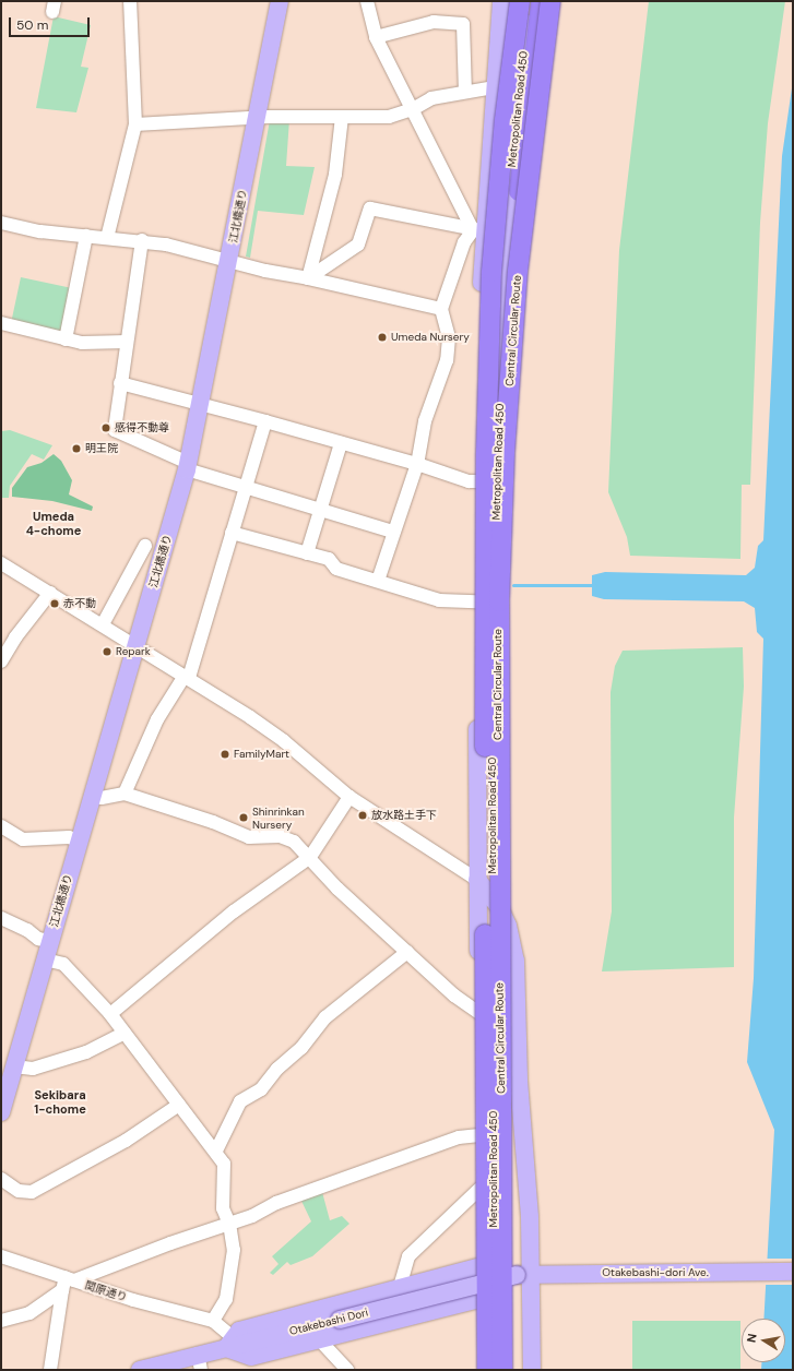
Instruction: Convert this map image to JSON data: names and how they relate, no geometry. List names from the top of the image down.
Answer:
{
  "streets": {
    "highway": ["Central Circular Route"],
    "main road": [
      "Metropolitan Road 450",
      "江北橋通り",
      "Otakebashi-dori Ave.",
      "Otakebashi Dori"
    ],
    "street": ["関原通り"]
  },
  "crossings": [
    ["Otakebashi-dori Ave.", "Otakebashi Dori"]
  ],
  "districts": ["Umeda 4-chome", "Sekibara 1-chome"],
  "places": [
    "Umeda Nursery",
    "感得不動尊",
    "明王院",
    "赤不動",
    "Repark",
    "FamilyMart",
    "放水路土手下",
    "Shinrinkan Nursery"
  ],
  "scale_bar": "50 m",
  "north": "left"
}
